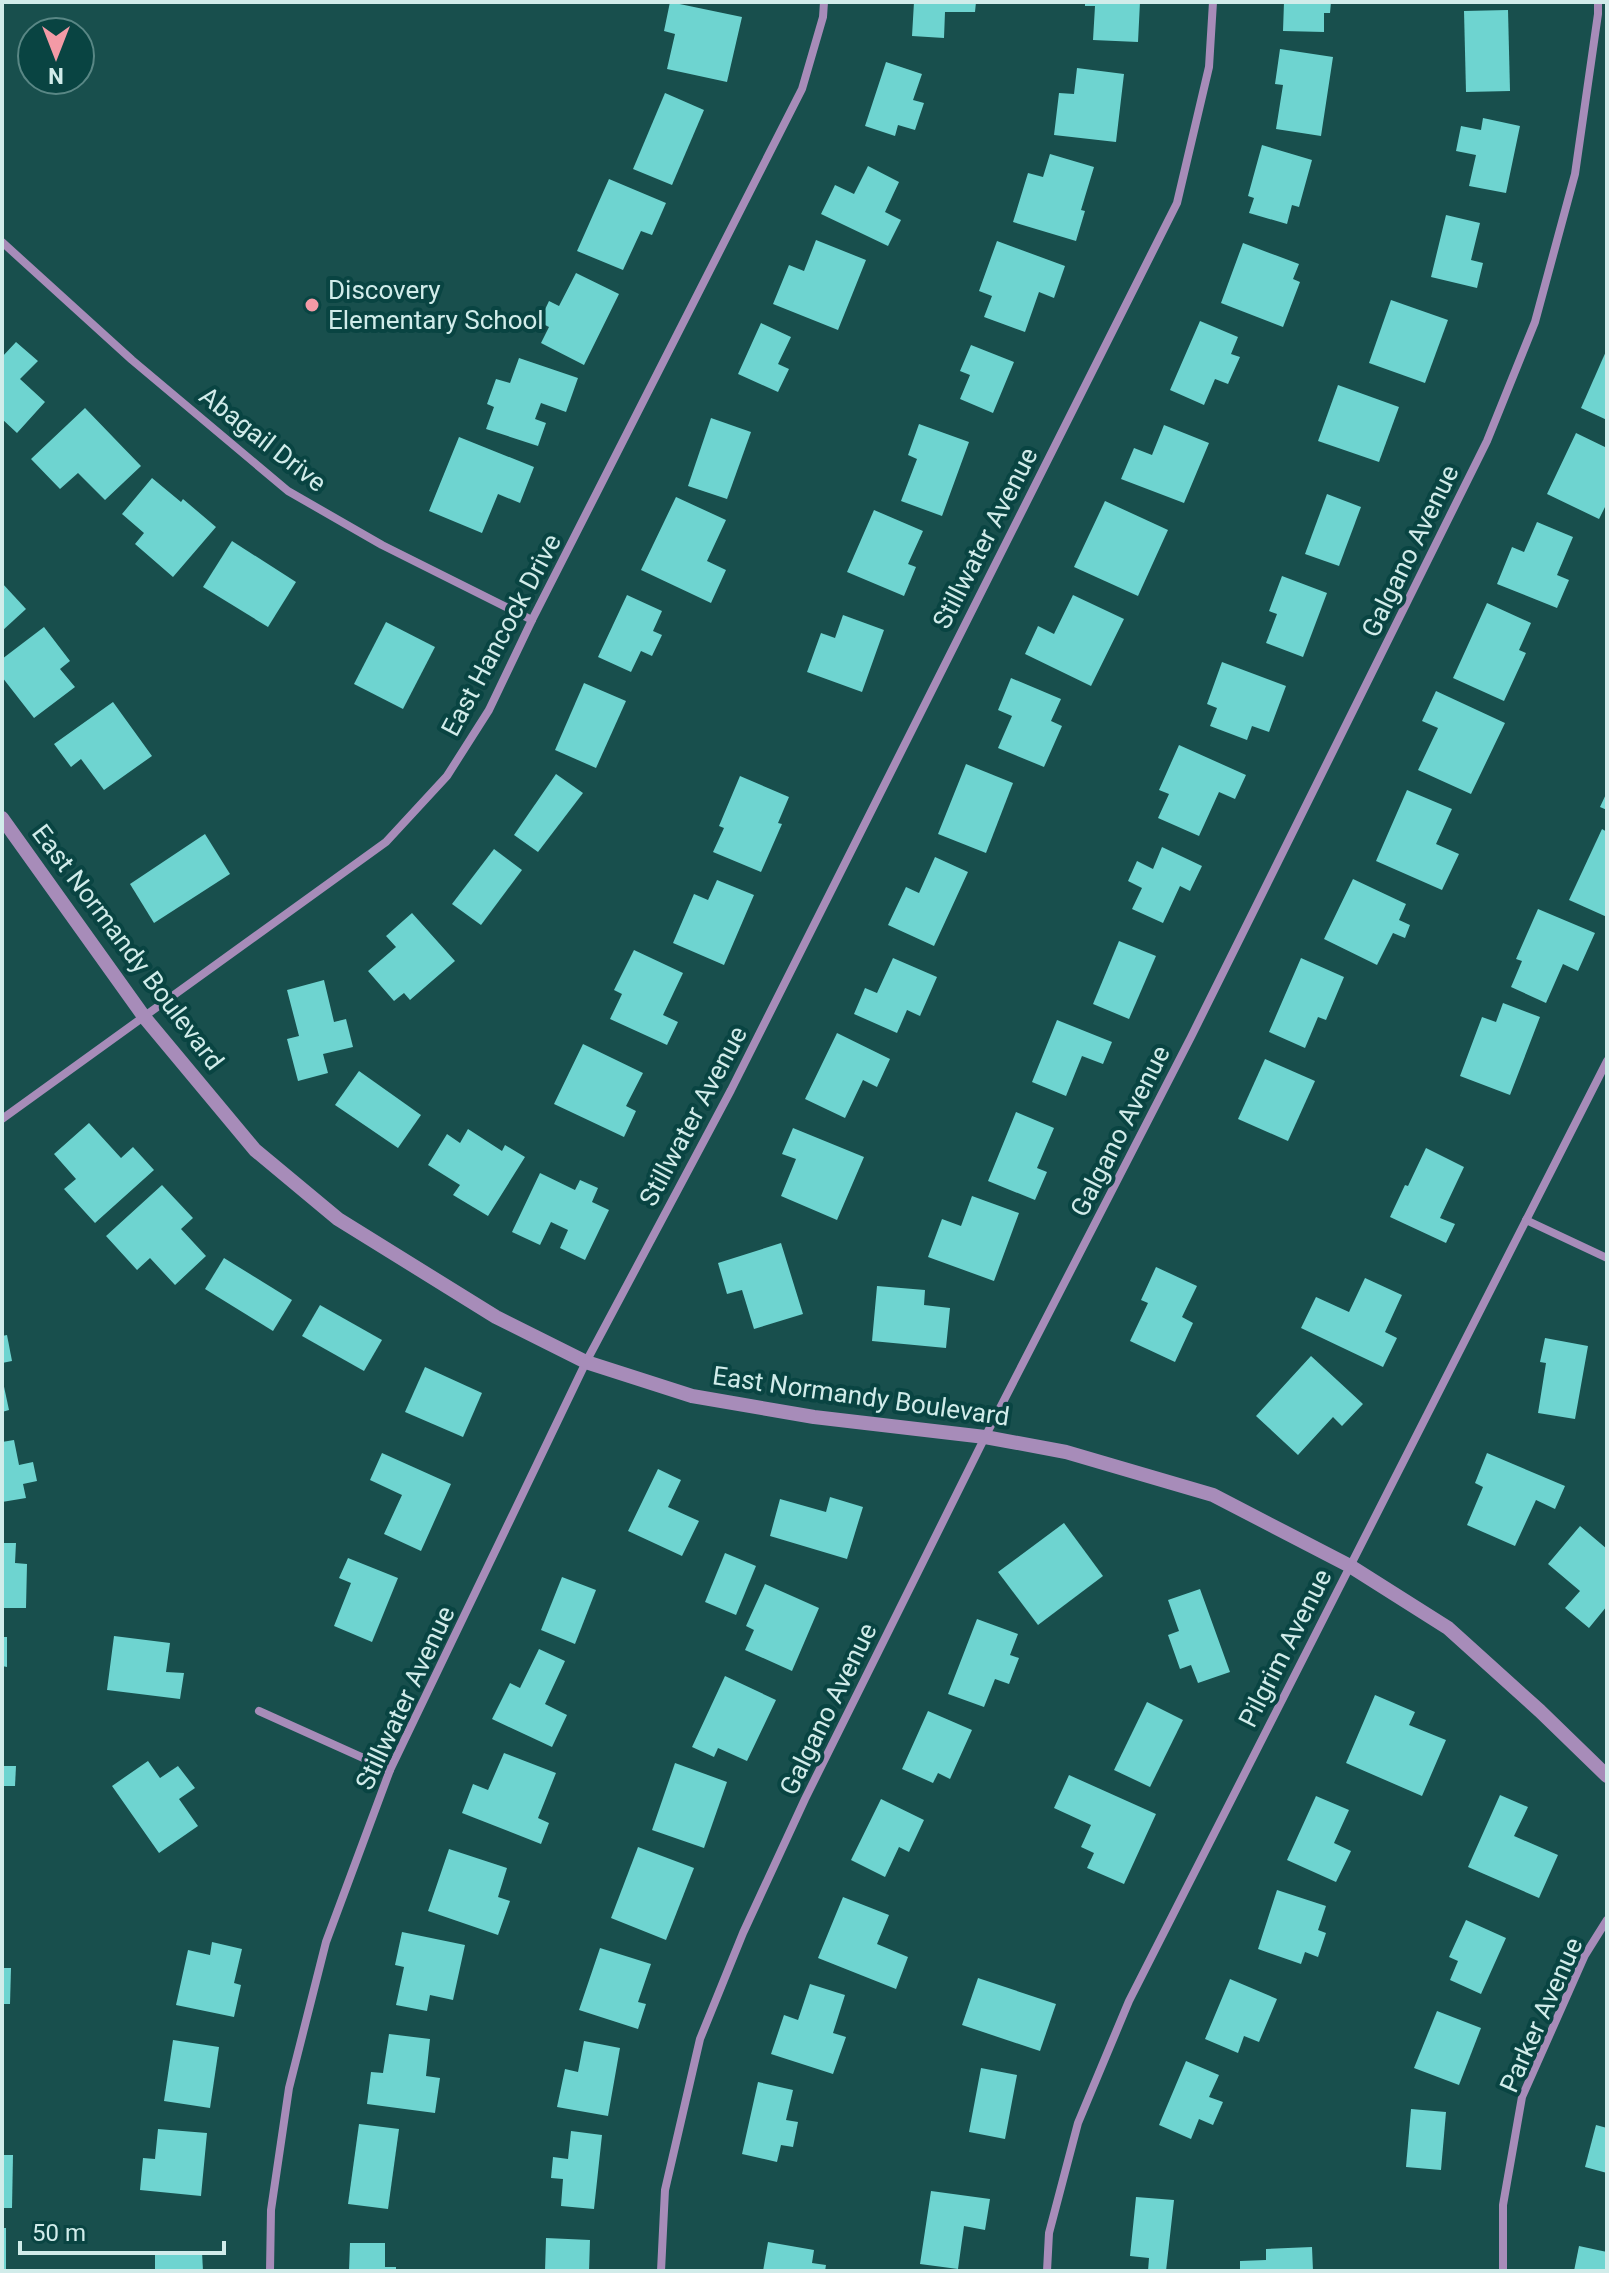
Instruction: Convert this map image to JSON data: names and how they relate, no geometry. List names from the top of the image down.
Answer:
{
  "streets": {
    "street": [
      "Abagail Drive",
      "Stillwater Avenue",
      "Galgano Avenue",
      "East Hancock Drive",
      "East Normandy Boulevard",
      "Pilgrim Avenue",
      "Parker Avenue"
    ]
  },
  "crossings": [
    ["Abagail Drive", "East Hancock Drive"],
    ["Stillwater Avenue", "East Normandy Boulevard"],
    ["Galgano Avenue", "East Normandy Boulevard"],
    ["East Hancock Drive", "East Normandy Boulevard"],
    ["East Normandy Boulevard", "Pilgrim Avenue"]
  ],
  "places": ["Discovery Elementary School"],
  "scale_bar": "50 m",
  "north": "bottom"
}
